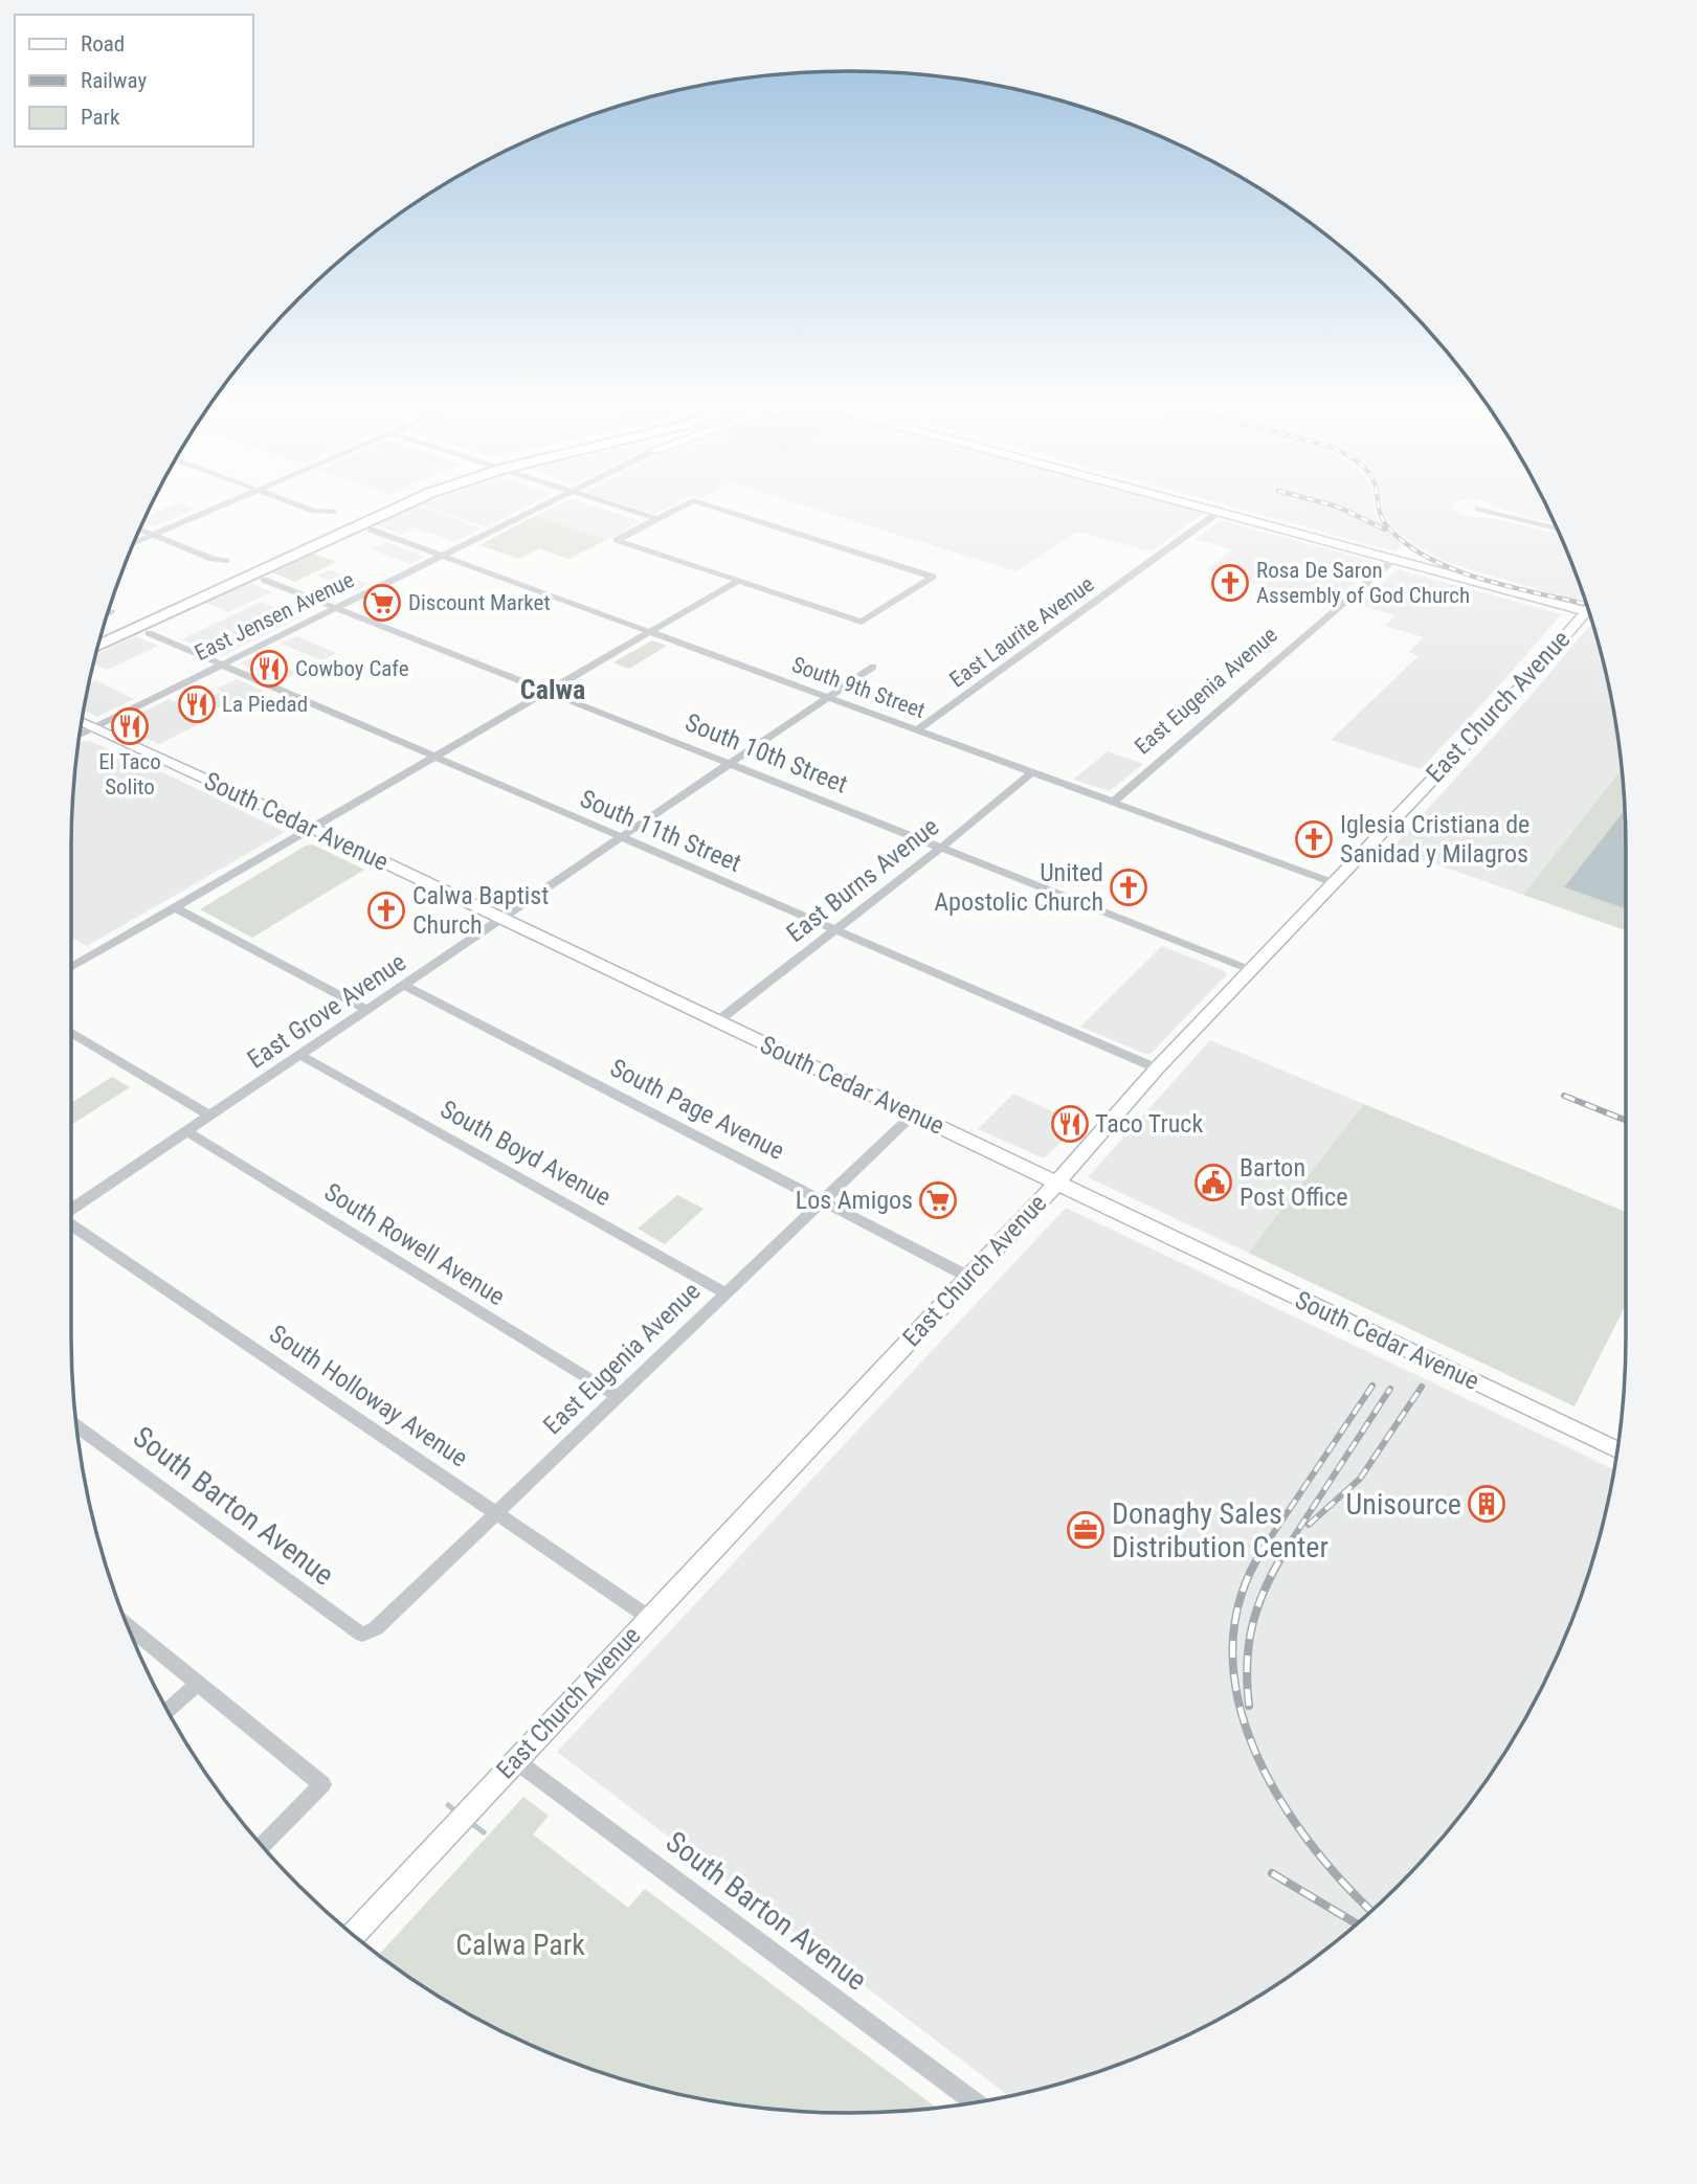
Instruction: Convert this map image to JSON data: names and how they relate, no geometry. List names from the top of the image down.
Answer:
{
  "streets": {
    "main road": ["East Church Avenue", "South Cedar Avenue"],
    "street": [
      "East Jensen Avenue",
      "East Laurite Avenue",
      "South 9th Street",
      "East Eugenia Avenue",
      "South 10th Street",
      "South 11th Street",
      "East Burns Avenue",
      "East Grove Avenue",
      "South Page Avenue",
      "South Boyd Avenue",
      "South Rowell Avenue",
      "South Holloway Avenue",
      "South Barton Avenue"
    ]
  },
  "crossings": [
    ["East Jensen Avenue", "South 9th Street"],
    ["East Jensen Avenue", "South 10th Street"],
    ["East Jensen Avenue", "South Cedar Avenue"],
    ["East Jensen Avenue", "South 11th Street"],
    ["East Laurite Avenue", "South 9th Street"],
    ["South 9th Street", "East Eugenia Avenue"],
    ["South 9th Street", "East Church Avenue"],
    ["South 9th Street", "East Burns Avenue"],
    ["South 9th Street", "East Grove Avenue"],
    ["East Eugenia Avenue", "South Cedar Avenue"],
    ["East Eugenia Avenue", "South Page Avenue"],
    ["East Eugenia Avenue", "South Boyd Avenue"],
    ["East Eugenia Avenue", "South Rowell Avenue"],
    ["East Eugenia Avenue", "South Holloway Avenue"],
    ["East Eugenia Avenue", "South Barton Avenue"],
    ["East Church Avenue", "South 10th Street"],
    ["East Church Avenue", "South Cedar Avenue"],
    ["East Church Avenue", "South 11th Street"],
    ["East Church Avenue", "South Page Avenue"],
    ["East Church Avenue", "South Holloway Avenue"],
    ["East Church Avenue", "South Barton Avenue"],
    ["South 10th Street", "East Burns Avenue"],
    ["South 10th Street", "East Grove Avenue"],
    ["South Cedar Avenue", "East Burns Avenue"],
    ["South Cedar Avenue", "East Grove Avenue"],
    ["South 11th Street", "East Burns Avenue"],
    ["South 11th Street", "East Grove Avenue"],
    ["East Grove Avenue", "South Page Avenue"],
    ["East Grove Avenue", "South Boyd Avenue"],
    ["East Grove Avenue", "South Rowell Avenue"]
  ],
  "districts": ["Calwa"],
  "parks": ["Calwa Park"],
  "places": {
    "church": [
      "Rosa De Saron Assembly of God Church",
      "Iglesia Cristiana de Sanidad y Milagros",
      "United Apostolic Church",
      "Calwa Baptist Church"
    ],
    "supermarket": ["Discount Market", "Los Amigos"],
    "restaurant": [
      "Cowboy Cafe",
      "La Piedad",
      "El Taco Solito",
      "Taco Truck"
    ],
    "public building": ["Barton Post Office"],
    "building": ["Unisource"],
    "office": ["Donaghy Sales Distribution Center"]
  },
  "legend": ["Road", "Railway", "Park"]
}
